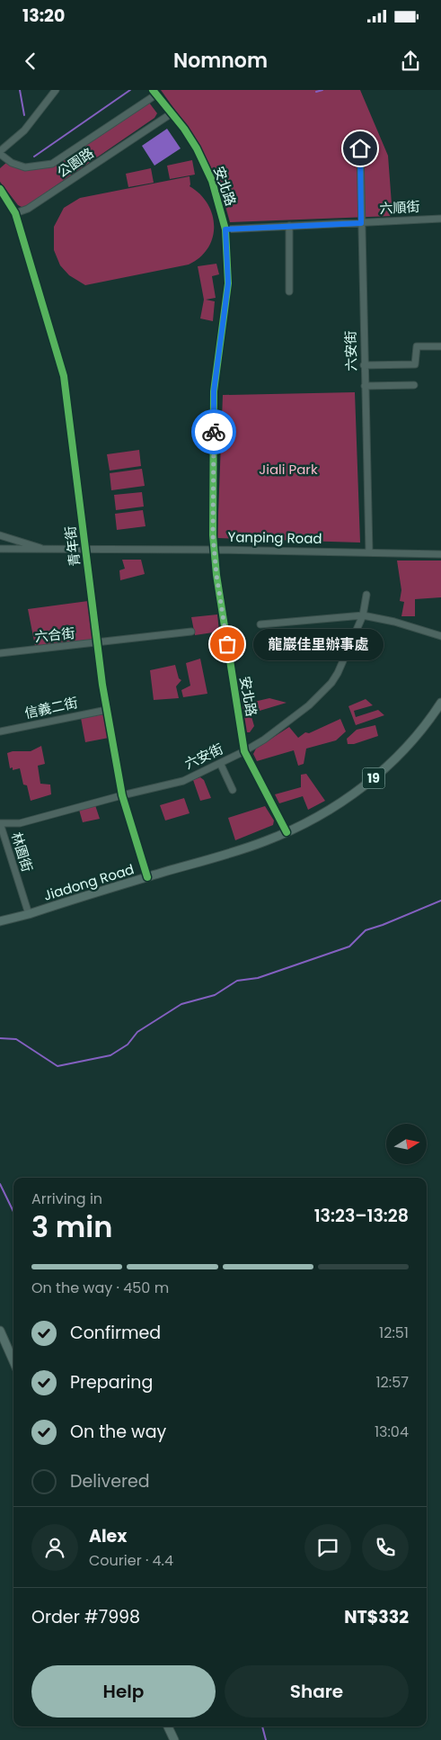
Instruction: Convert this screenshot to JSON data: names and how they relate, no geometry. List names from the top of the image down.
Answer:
{
  "streets": {
    "main road": ["19", "Jiadong Road"],
    "street": [
      "公園路",
      "安北路",
      "六順街",
      "六安街",
      "Yanping Road",
      "青年街",
      "六合街",
      "信義二街",
      "林園街"
    ]
  },
  "crossings": [
    ["公園路", "安北路"],
    ["公園路", "青年街"],
    ["安北路", "六順街"],
    ["安北路", "六安街"],
    ["安北路", "Yanping Road"],
    ["安北路", "19"],
    ["安北路", "Jiadong Road"],
    ["六順街", "六安街"],
    ["六安街", "Yanping Road"],
    ["六安街", "青年街"],
    ["六安街", "林園街"],
    ["Yanping Road", "青年街"],
    ["青年街", "六合街"],
    ["青年街", "信義二街"],
    ["青年街", "Jiadong Road"],
    ["19", "Jiadong Road"],
    ["林園街", "Jiadong Road"]
  ],
  "parks": ["Jiali Park"],
  "places": ["龍巖佳里辦事處"],
  "north": "right",
  "page": {
    "status": "13:20",
    "header": "Nomnom",
    "bubble": "龍巖佳里辦事處",
    "heading": ["3 min", "Arriving in", "13:23–13:28"],
    "panel": [
      "Alex",
      "Courier · 4.4",
      "Order #7998",
      "NT$332"
    ],
    "bar": "On the way · 450 m",
    "list": [
      ["Confirmed", "12:51"],
      ["Preparing", "12:57"],
      ["On the way", "13:04"],
      "Delivered"
    ],
    "buttons": ["Help", "Share"]
  }
}
